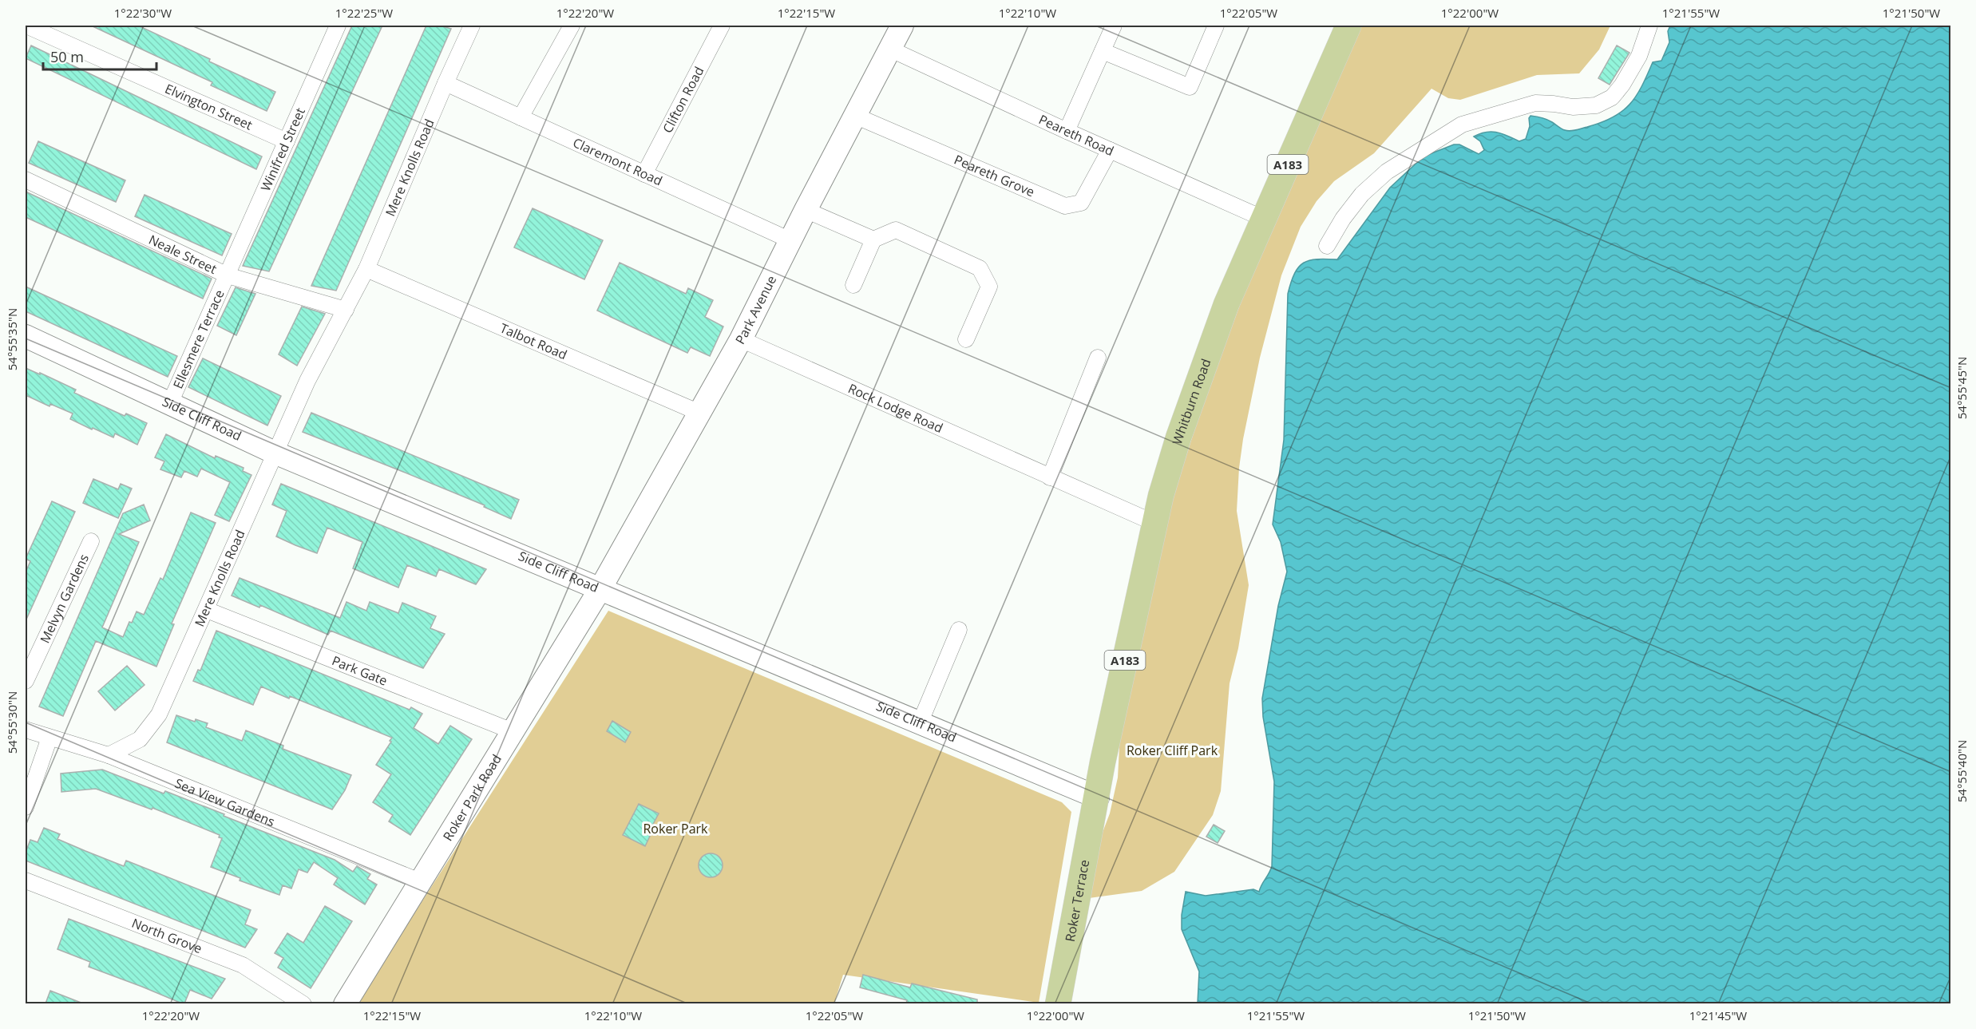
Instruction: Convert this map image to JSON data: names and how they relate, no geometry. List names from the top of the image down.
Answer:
{
  "streets": {
    "main road": ["A183", "Whitburn Road", "Roker Terrace"],
    "street": [
      "Clifton Road",
      "Elvington Street",
      "Peareth Road",
      "Winifred Street",
      "Claremont Road",
      "Mere Knolls Road",
      "Peareth Grove",
      "Neale Street",
      "Park Avenue",
      "Ellesmere Terrace",
      "Talbot Road",
      "Rock Lodge Road",
      "Side Cliff Road",
      "Melvyn Gardens",
      "Park Gate",
      "Roker Park Road",
      "Sea View Gardens",
      "North Grove"
    ]
  },
  "crossings": [
    ["Clifton Road", "Claremont Road"],
    ["Elvington Street", "Winifred Street"],
    ["Peareth Road", "Peareth Grove"],
    ["Peareth Road", "Park Avenue"],
    ["Peareth Road", "Whitburn Road"],
    ["Winifred Street", "Neale Street"],
    ["Winifred Street", "Ellesmere Terrace"],
    ["Claremont Road", "Mere Knolls Road"],
    ["Claremont Road", "Park Avenue"],
    ["Mere Knolls Road", "Neale Street"],
    ["Mere Knolls Road", "Talbot Road"],
    ["Mere Knolls Road", "Side Cliff Road"],
    ["Mere Knolls Road", "Park Gate"],
    ["Mere Knolls Road", "Sea View Gardens"],
    ["Peareth Grove", "Park Avenue"],
    ["Neale Street", "Ellesmere Terrace"],
    ["Park Avenue", "Talbot Road"],
    ["Park Avenue", "Rock Lodge Road"],
    ["Park Avenue", "Side Cliff Road"],
    ["Park Avenue", "Roker Park Road"],
    ["Ellesmere Terrace", "Side Cliff Road"],
    ["Whitburn Road", "Rock Lodge Road"],
    ["Whitburn Road", "Side Cliff Road"],
    ["Whitburn Road", "Roker Terrace"],
    ["Side Cliff Road", "Roker Park Road"],
    ["Side Cliff Road", "Roker Terrace"],
    ["Park Gate", "Roker Park Road"],
    ["Roker Park Road", "Sea View Gardens"]
  ],
  "parks": ["Roker Cliff Park", "Roker Park"],
  "scale_bar": "50 m",
  "coordinates": [
    "1°22'30\"W",
    "1°22'25\"W",
    "1°22'20\"W",
    "1°22'15\"W",
    "1°22'10\"W",
    "1°22'05\"W",
    "1°22'00\"W",
    "1°21'55\"W",
    "1°21'50\"W",
    "54°55'35\"N",
    "54°55'45\"N",
    "54°55'30\"N",
    "54°55'40\"N",
    "1°21'45\"W"
  ]
}
